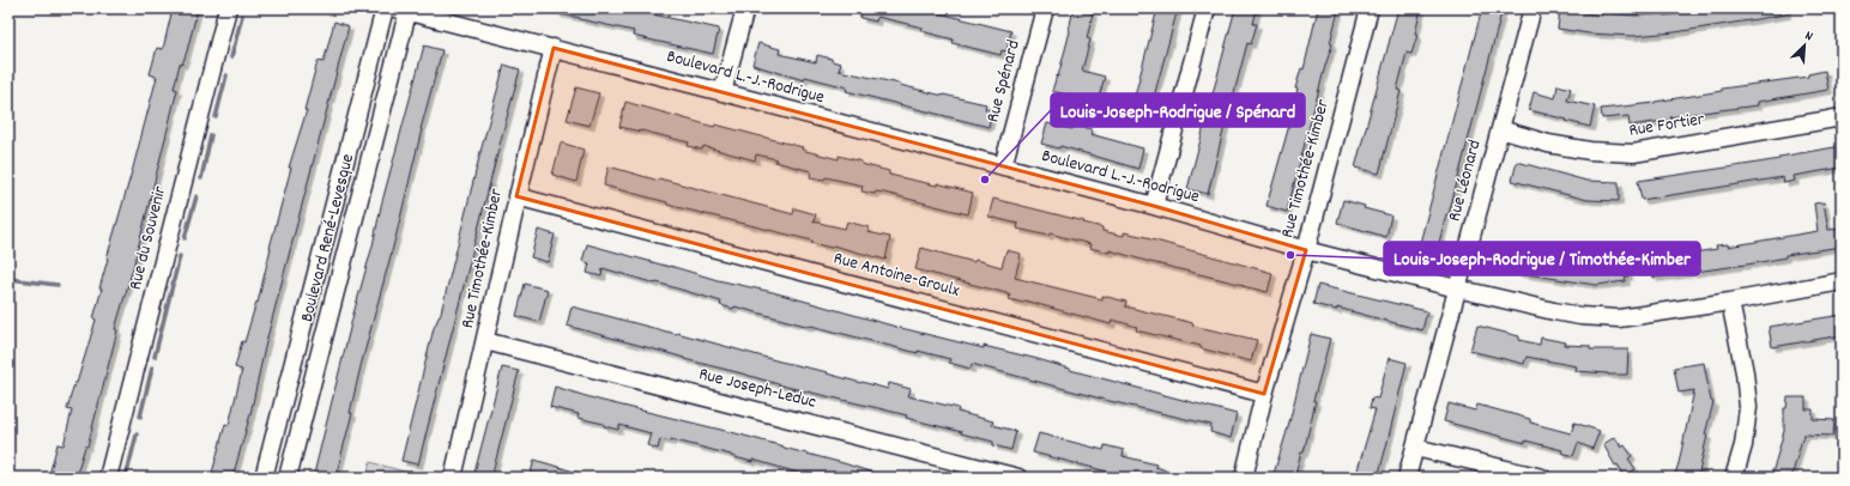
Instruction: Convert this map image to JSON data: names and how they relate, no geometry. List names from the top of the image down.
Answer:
{
  "streets": {
    "street": [
      "Boulevard L.-J.-Rodrigue",
      "Rue Spénard",
      "Rue Fortier",
      "Rue Timothée-Kimber",
      "Rue Léonard",
      "Rue du Souvenir",
      "Boulevard René-Levesque",
      "Rue Antoine-Groulx",
      "Rue Joseph-Leduc"
    ]
  },
  "crossings": [
    ["Boulevard L.-J.-Rodrigue", "Rue Spénard"],
    ["Boulevard L.-J.-Rodrigue", "Rue Timothée-Kimber"],
    ["Boulevard L.-J.-Rodrigue", "Rue Léonard"],
    ["Boulevard L.-J.-Rodrigue", "Boulevard René-Levesque"],
    ["Rue Fortier", "Rue Léonard"],
    ["Rue Timothée-Kimber", "Rue Antoine-Groulx"],
    ["Rue Timothée-Kimber", "Rue Joseph-Leduc"]
  ],
  "places": ["Louis-Joseph-Rodrigue / Spénard", "Louis-Joseph-Rodrigue / Timothée-Kimber"],
  "north": "top right"
}
